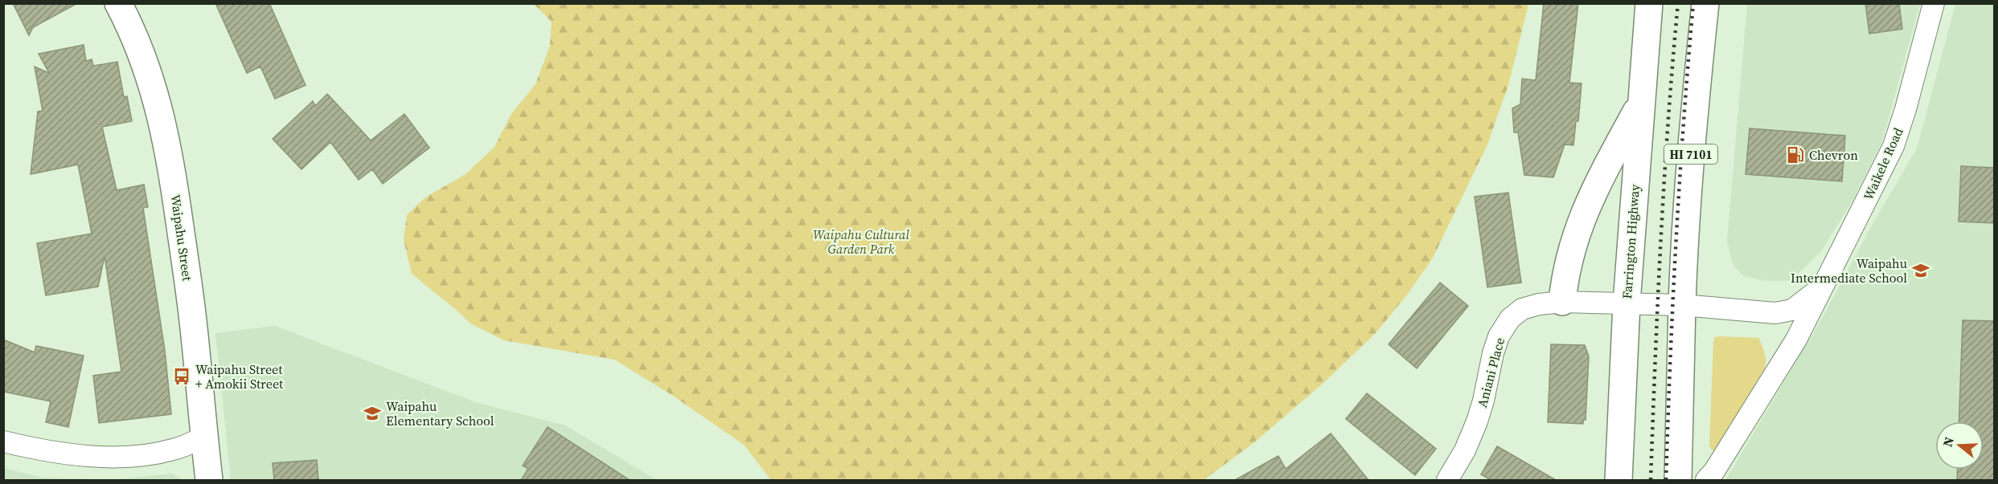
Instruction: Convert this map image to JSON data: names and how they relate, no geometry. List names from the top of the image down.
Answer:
{
  "streets": {
    "main road": ["HI 7101", "Waipahu Street", "Farrington Highway"],
    "street": ["Waikele Road", "Aniani Place"]
  },
  "crossings": [
    ["HI 7101", "Waikele Road"],
    ["HI 7101", "Aniani Place"],
    ["Waikele Road", "Aniani Place"],
    ["Farrington Highway", "Aniani Place"]
  ],
  "parks": ["Waipahu Cultural Garden Park"],
  "places": {
    "fuel station": ["Chevron"],
    "school or university": ["Waipahu Intermediate School", "Waipahu Elementary School"],
    "bus stop": ["Waipahu Street + Amokii Street"]
  },
  "north": "left"
}
